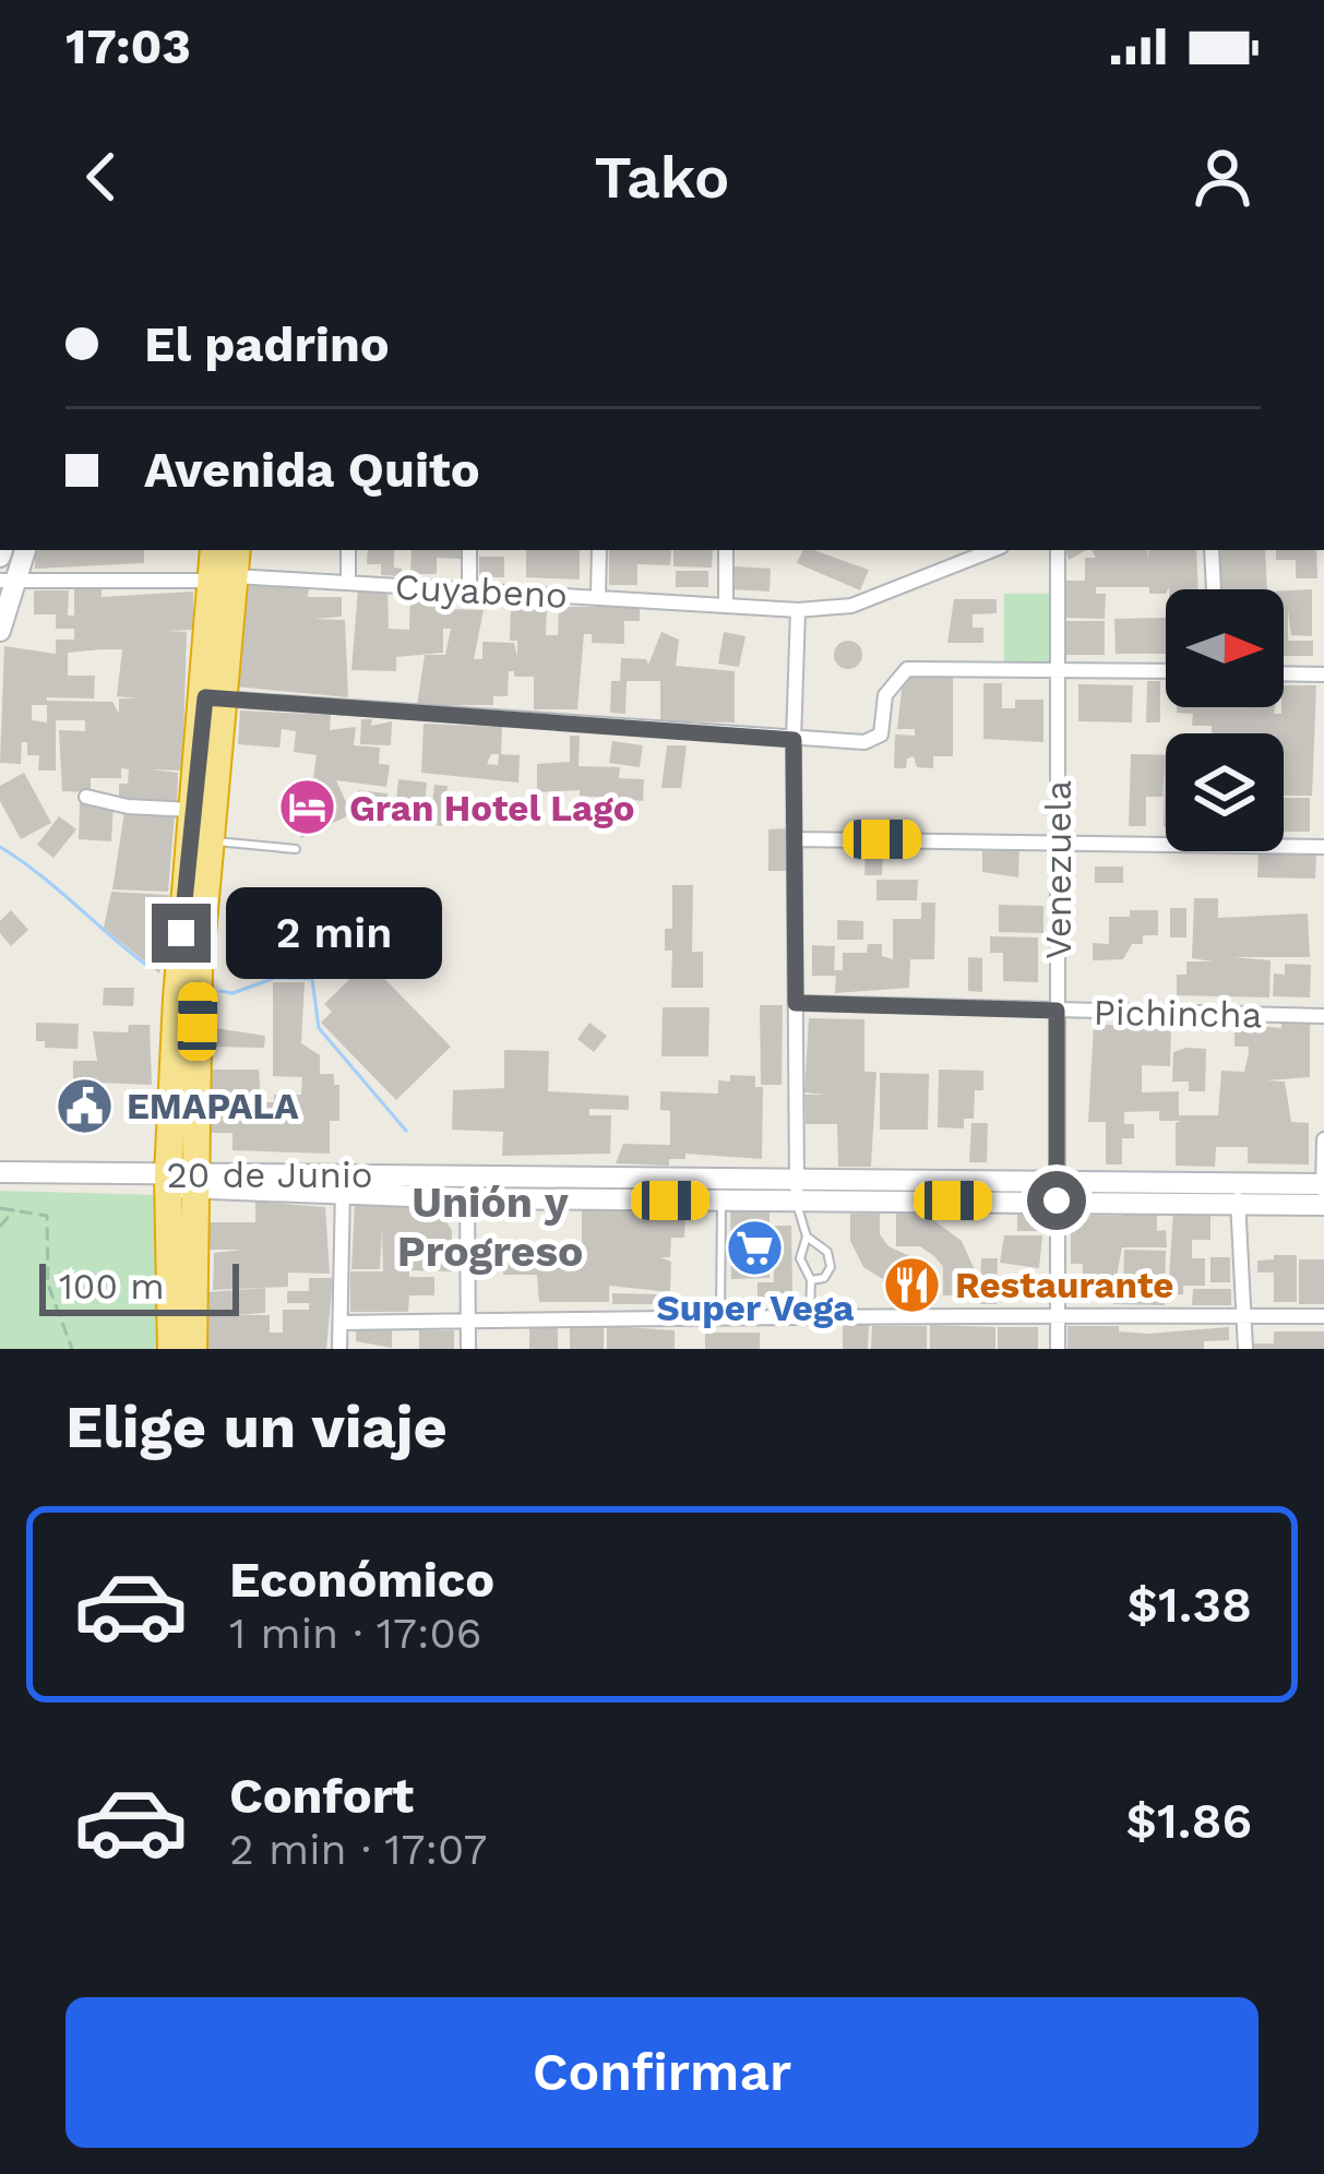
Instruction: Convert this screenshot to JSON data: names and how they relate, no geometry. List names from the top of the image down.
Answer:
{
  "streets": {
    "street": [
      "Cuyabeno",
      "Venezuela",
      "Pichincha",
      "20 de Junio"
    ]
  },
  "crossings": [
    ["Venezuela", "Pichincha"],
    ["Venezuela", "20 de Junio"]
  ],
  "districts": ["Unión y Progreso"],
  "places": {
    "hotel": ["Gran Hotel Lago"],
    "public building": ["EMAPALA"],
    "supermarket": ["Super Vega"],
    "restaurant": ["Restaurante"]
  },
  "scale_bar": "100 m",
  "north": "right",
  "page": {
    "status": "17:03",
    "header": "Tako",
    "banner": ["El padrino", "Avenida Quito"],
    "bubble": "2 min",
    "scale": "100 m",
    "heading": "Elige un viaje",
    "list": [
      {
        "name": "Económico",
        "note": "1 min · 17:06",
        "value": "$1.38"
      },
      {
        "name": "Confort",
        "note": "2 min · 17:07",
        "value": "$1.86"
      }
    ],
    "buttons": "Confirmar"
  }
}
